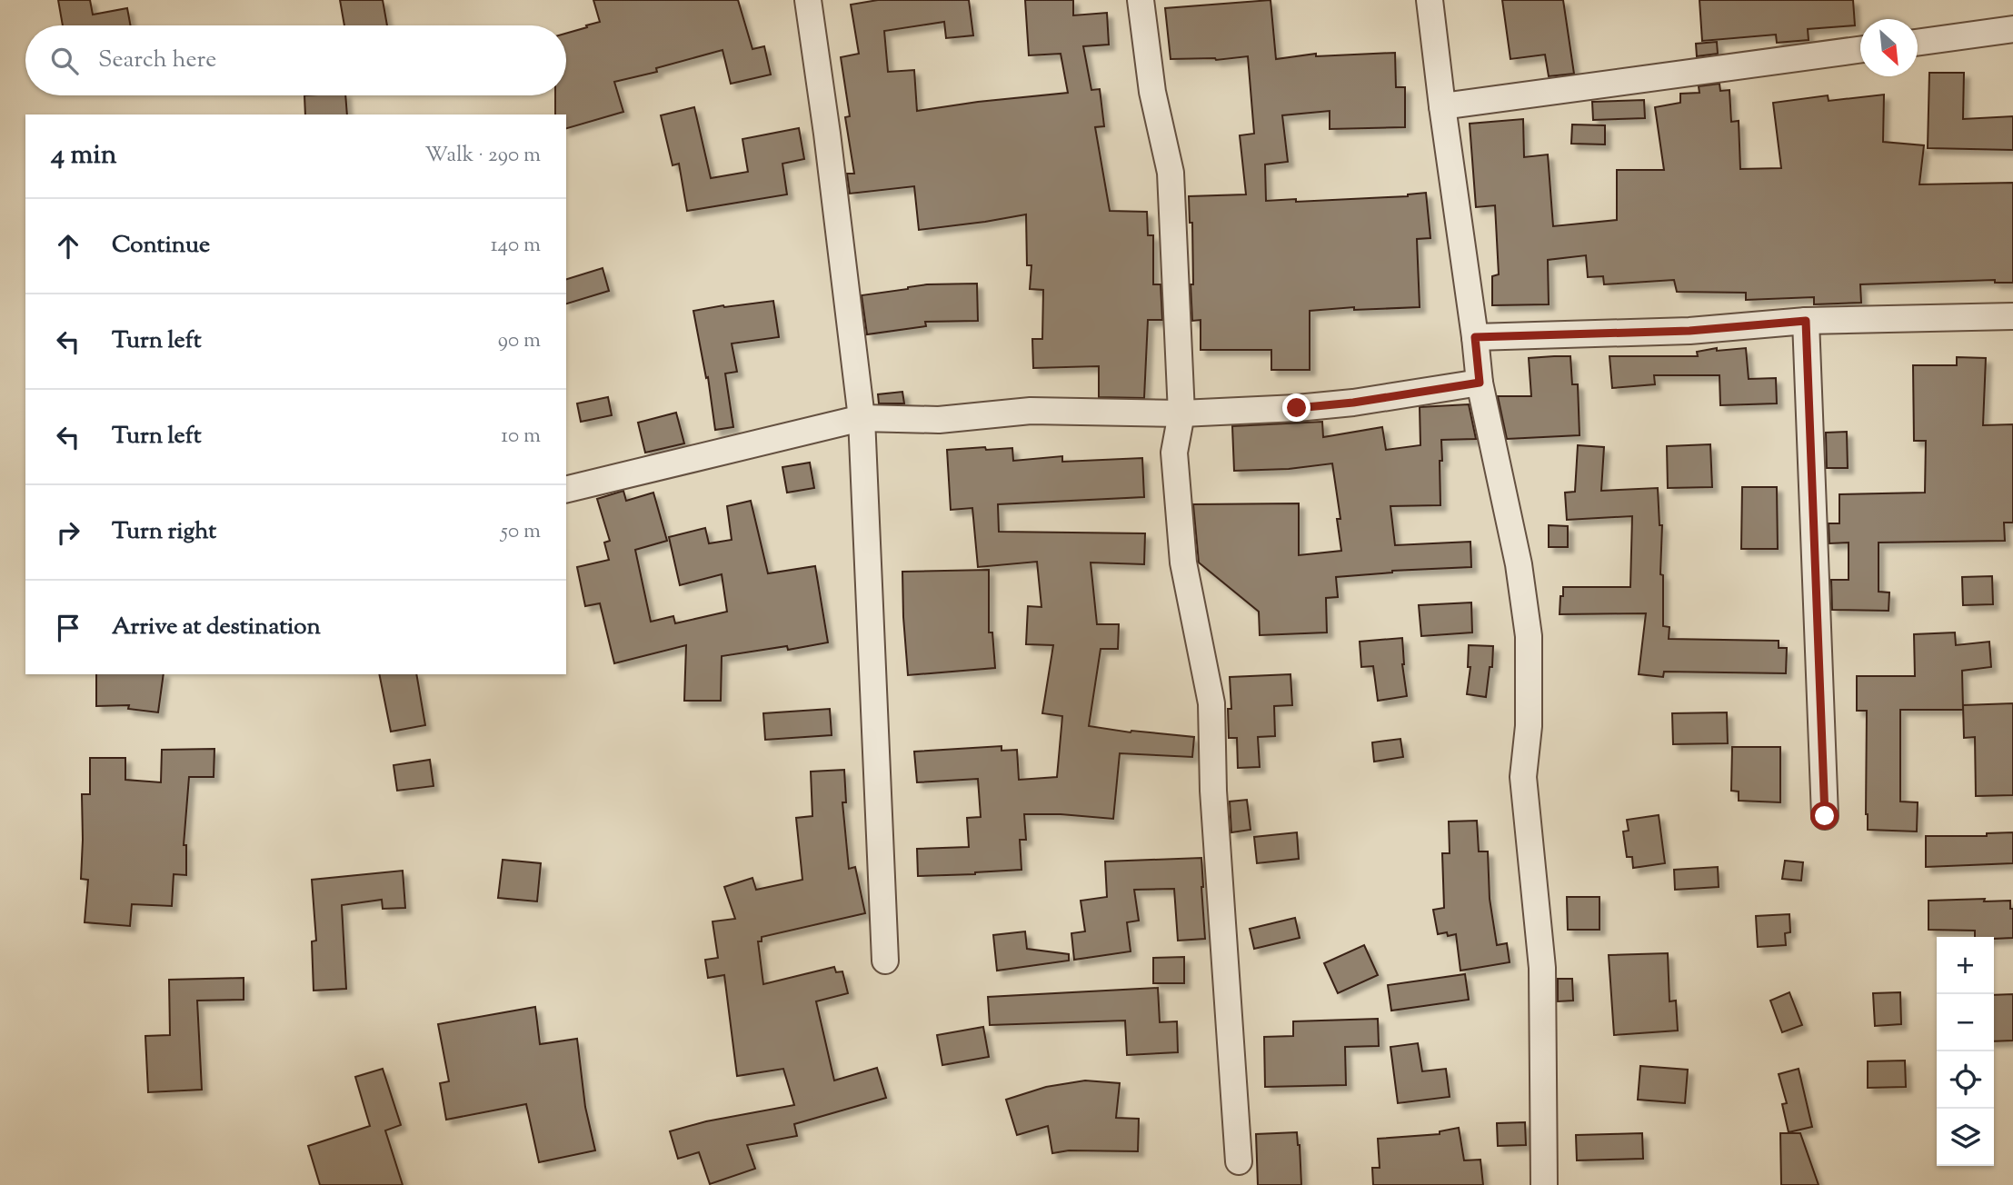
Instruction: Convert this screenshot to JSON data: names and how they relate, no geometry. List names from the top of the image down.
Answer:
{
  "north": "bottom right",
  "page": {
    "search": "Search here",
    "heading": ["4 min", "Walk · 290 m"],
    "list": [
      ["Continue", "140 m"],
      ["Turn left", "90 m"],
      ["Turn left", "10 m"],
      ["Turn right", "50 m"],
      "Arrive at destination"
    ],
    "map_buttons": ["+", "−"]
  }
}
